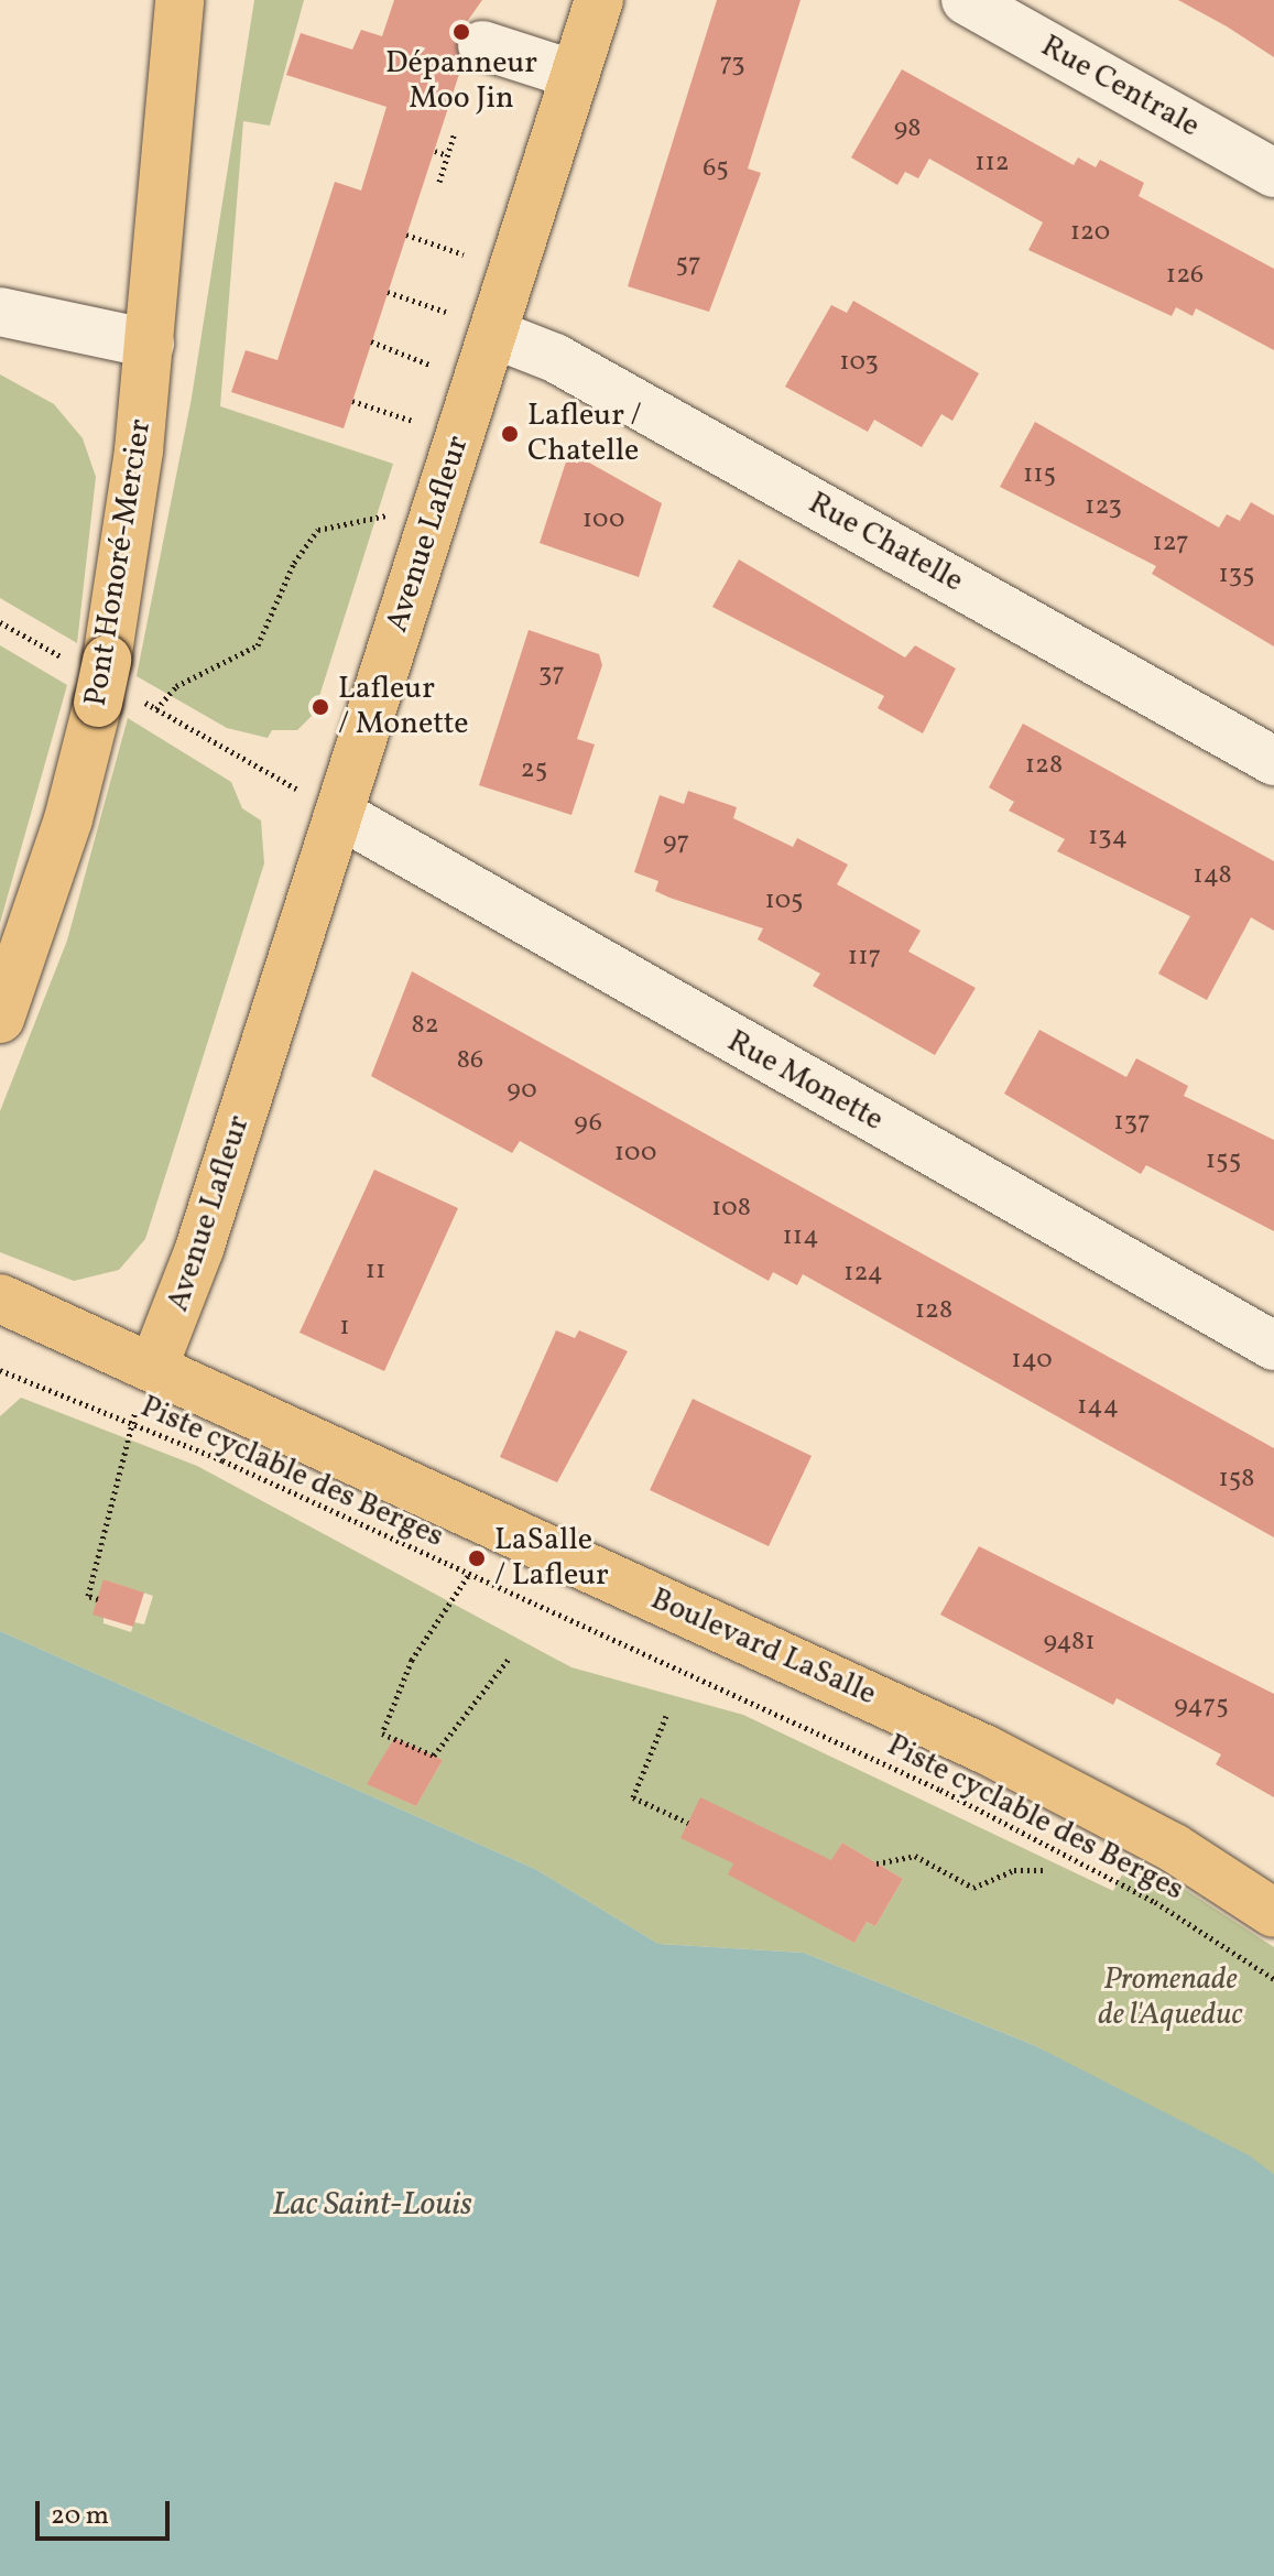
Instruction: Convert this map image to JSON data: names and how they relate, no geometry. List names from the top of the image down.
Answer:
{
  "streets": {
    "main road": ["Avenue Lafleur", "Pont Honoré-Mercier", "Boulevard LaSalle"],
    "street": ["Rue Centrale", "Rue Chatelle", "Rue Monette"],
    "path": ["Piste cyclable des Berges"]
  },
  "crossings": [
    ["Avenue Lafleur", "Rue Chatelle"],
    ["Avenue Lafleur", "Rue Monette"],
    ["Avenue Lafleur", "Boulevard LaSalle"]
  ],
  "water": ["Lac Saint-Louis"],
  "parks": ["Promenade de l'Aqueduc"],
  "places": [
    "Dépanneur Moo Jin",
    "Lafleur / Chatelle",
    "Lafleur / Monette",
    "LaSalle / Lafleur"
  ],
  "house_numbers": [
    "73",
    "98",
    "112",
    "65",
    "120",
    "57",
    "126",
    "103",
    "115",
    "123",
    "100",
    "127",
    "135",
    "37",
    "128",
    "25",
    "134",
    "97",
    "148",
    "105",
    "117",
    "82",
    "86",
    "90",
    "137",
    "96",
    "100",
    "155",
    "108",
    "114",
    "11",
    "124",
    "128",
    "1",
    "140",
    "144",
    "158",
    "9481",
    "9475"
  ],
  "scale_bar": "20 m"
}
